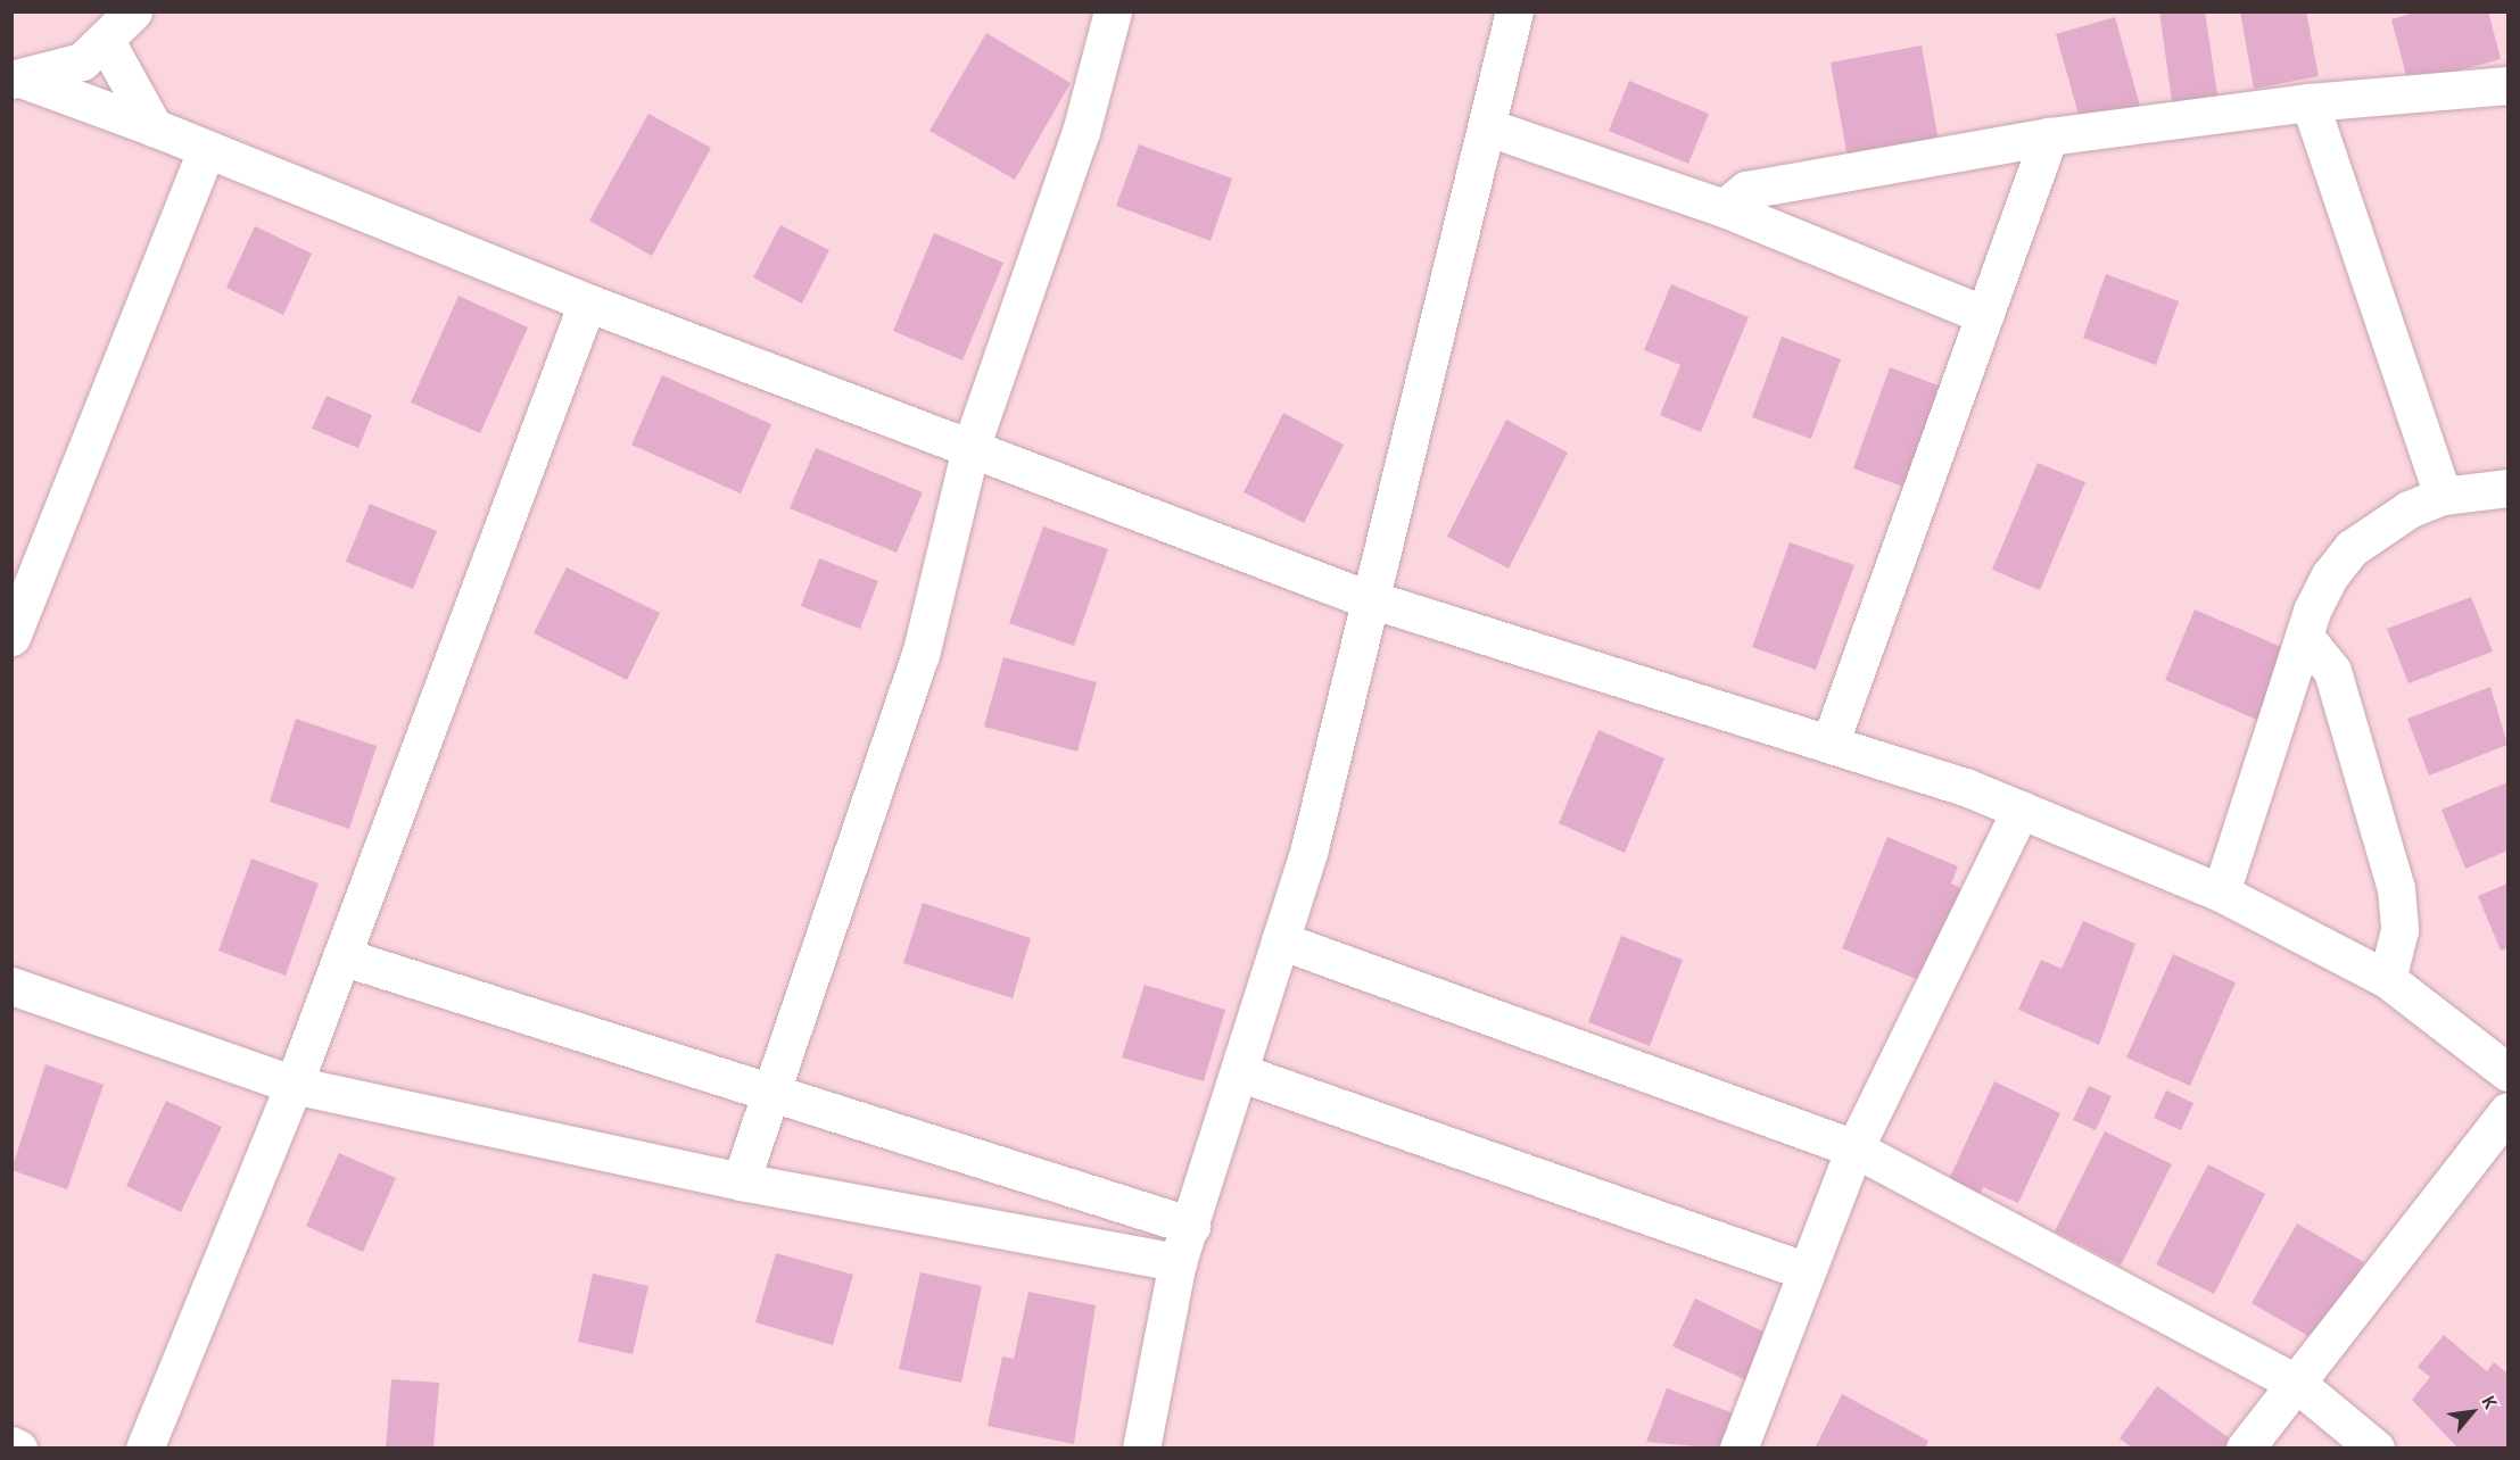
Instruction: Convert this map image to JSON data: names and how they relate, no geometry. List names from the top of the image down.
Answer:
{
  "north": "top right"
}
